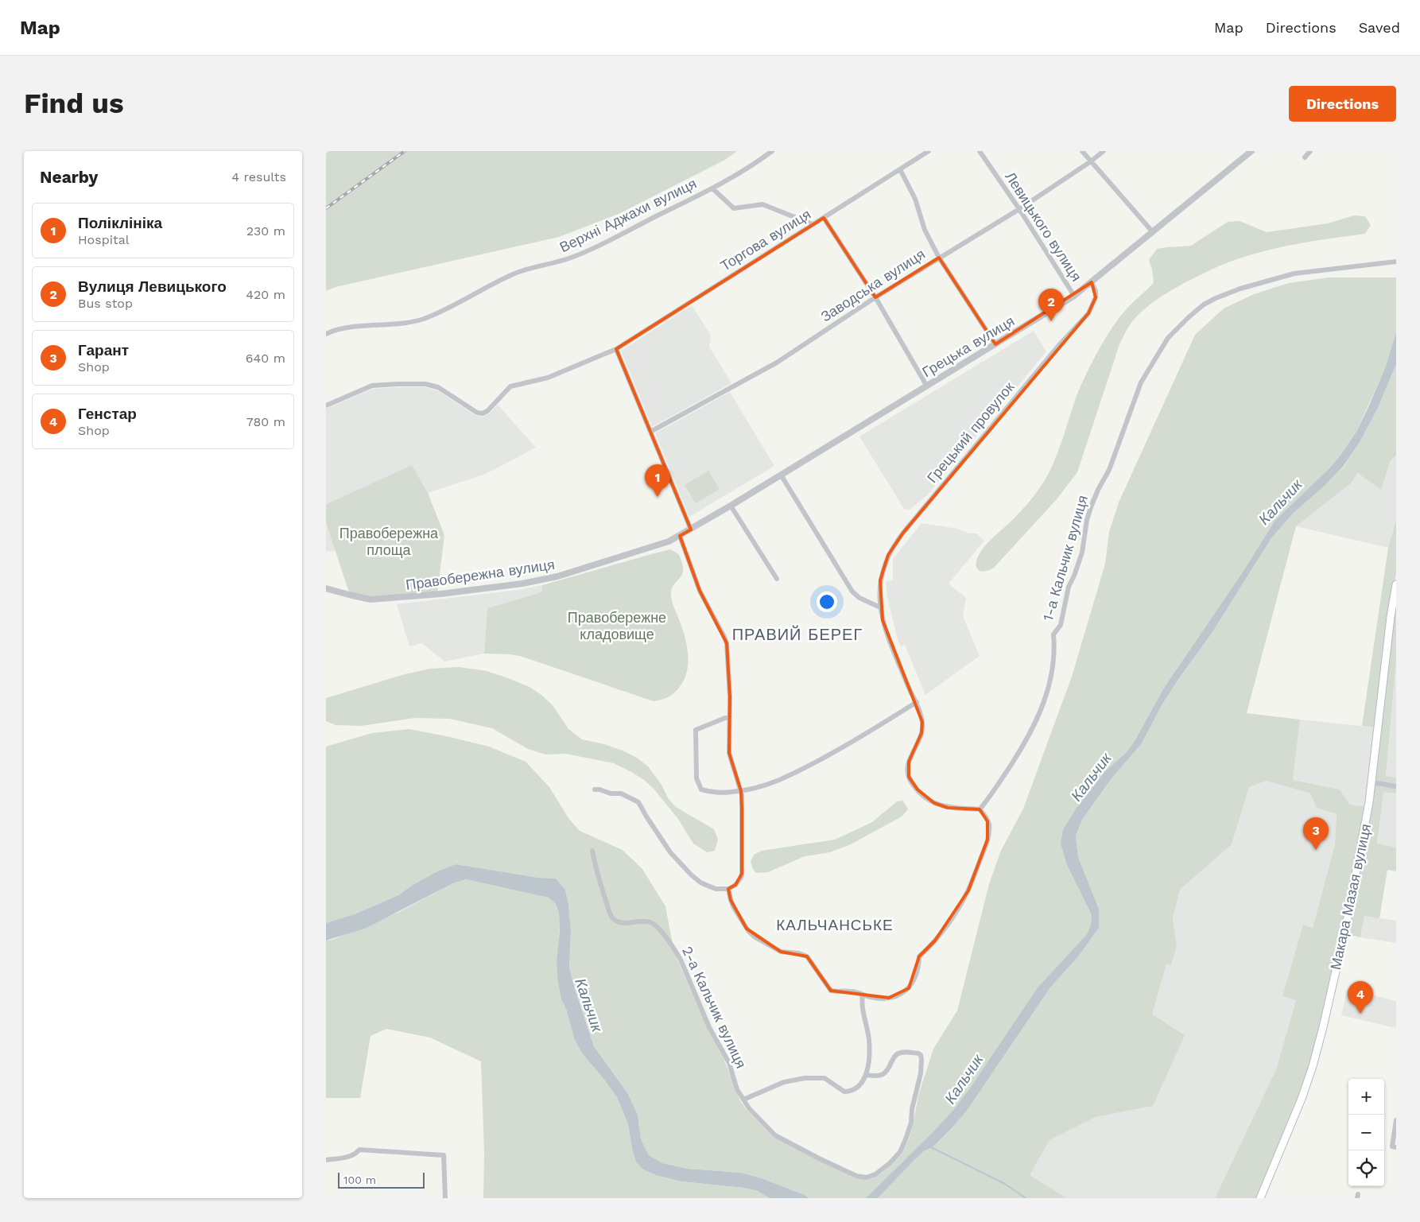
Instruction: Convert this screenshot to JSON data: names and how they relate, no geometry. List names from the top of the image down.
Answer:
{
  "streets": {
    "main road": ["Макара Мазая вулиця"],
    "street": [
      "Верхні Аджахи вулиця",
      "Левицького вулиця",
      "Торгова вулиця",
      "Заводська вулиця",
      "Грецька вулиця",
      "Грецький провулок",
      "1-а Кальчик вулиця",
      "Правобережна вулиця",
      "2-а Кальчик вулиця"
    ]
  },
  "crossings": [
    ["Левицького вулиця", "Заводська вулиця"],
    ["Левицького вулиця", "Грецька вулиця"],
    ["Грецька вулиця", "Грецький провулок"],
    ["Грецька вулиця", "Правобережна вулиця"],
    ["Грецький провулок", "1-а Кальчик вулиця"]
  ],
  "districts": ["ПРАВИЙ БЕРЕГ", "КАЛЬЧАНСЬКЕ"],
  "water": ["Кальчик"],
  "parks": ["Правобережна площа", "Правобережне кладовище"],
  "scale_bar": "100 m",
  "page": {
    "header": "Map",
    "nav": ["Map", "Directions", "Saved"],
    "buttons": "Directions",
    "title": "Find us",
    "heading": ["Nearby", "4 results"],
    "list": [
      {
        "mark": "1",
        "name": "Поліклініка",
        "note": "Hospital",
        "value": "230 m"
      },
      {
        "mark": "2",
        "name": "Вулиця Левицького",
        "note": "Bus stop",
        "value": "420 m"
      },
      {
        "mark": "3",
        "name": "Гарант",
        "note": "Shop",
        "value": "640 m"
      },
      {
        "mark": "4",
        "name": "Генстар",
        "note": "Shop",
        "value": "780 m"
      }
    ],
    "pins": [
      "2",
      "1",
      "3",
      "4"
    ],
    "map_buttons": ["+", "−"],
    "scale": "100 m"
  }
}
